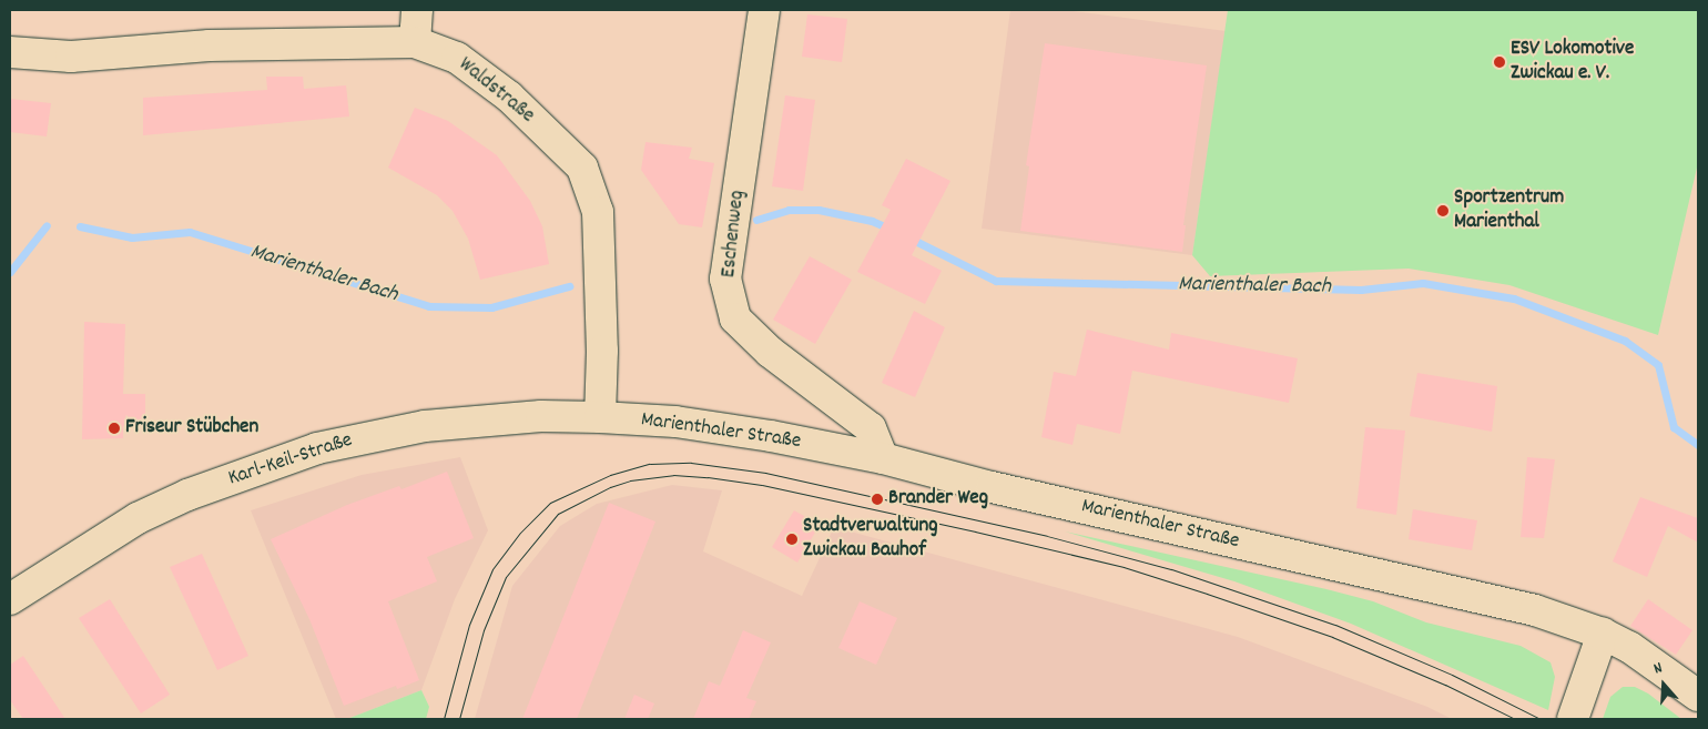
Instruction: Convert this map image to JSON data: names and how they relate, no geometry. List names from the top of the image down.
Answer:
{
  "streets": {
    "main road": [
      "Waldstraße",
      "Eschenweg",
      "Marienthaler Straße",
      "Karl-Keil-Straße"
    ]
  },
  "crossings": [
    ["Waldstraße", "Marienthaler Straße"],
    ["Waldstraße", "Karl-Keil-Straße"],
    ["Eschenweg", "Marienthaler Straße"],
    ["Marienthaler Straße", "Karl-Keil-Straße"]
  ],
  "water": ["Marienthaler Bach"],
  "places": [
    "ESV Lokomotive Zwickau e. V.",
    "Sportzentrum Marienthal",
    "Friseur Stübchen",
    "Brander Weg",
    "Stadtverwaltung Zwickau Bauhof"
  ],
  "north": "top"
}
